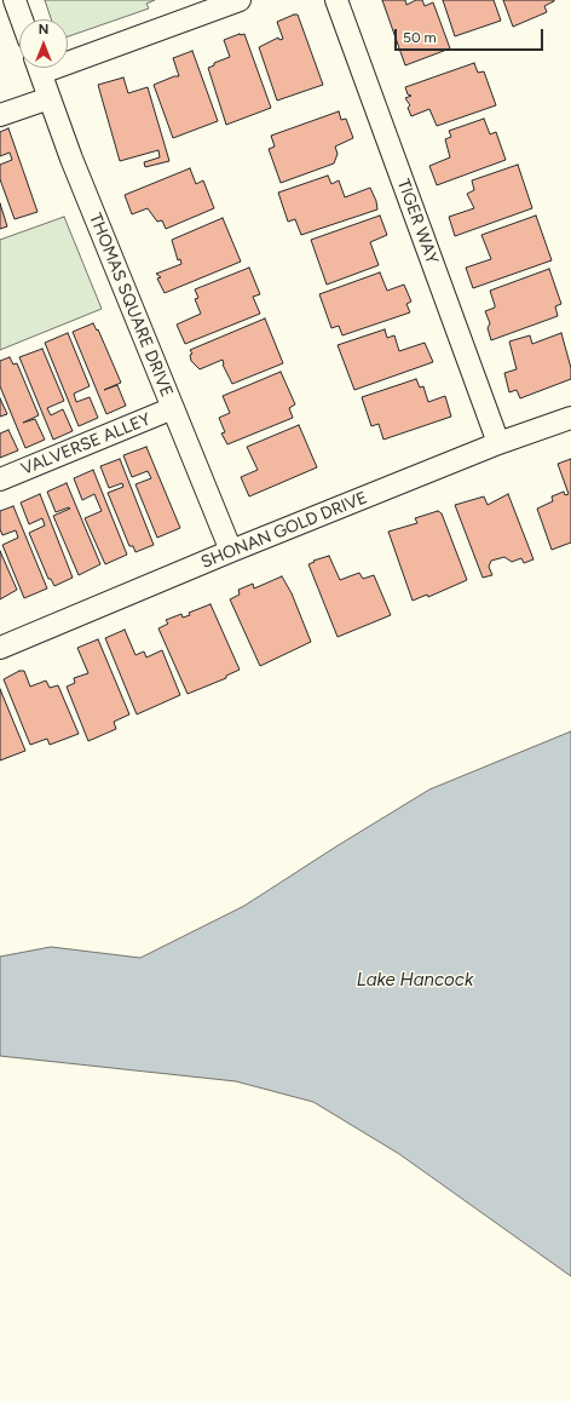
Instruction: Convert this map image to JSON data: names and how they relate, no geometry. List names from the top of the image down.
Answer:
{
  "streets": {
    "street": [
      "TIGER WAY",
      "THOMAS SQUARE DRIVE",
      "VALVERSE ALLEY",
      "SHONAN GOLD DRIVE"
    ]
  },
  "crossings": [
    ["TIGER WAY", "SHONAN GOLD DRIVE"],
    ["THOMAS SQUARE DRIVE", "VALVERSE ALLEY"],
    ["THOMAS SQUARE DRIVE", "SHONAN GOLD DRIVE"]
  ],
  "water": ["Lake Hancock"],
  "scale_bar": "50 m",
  "north": "top"
}
